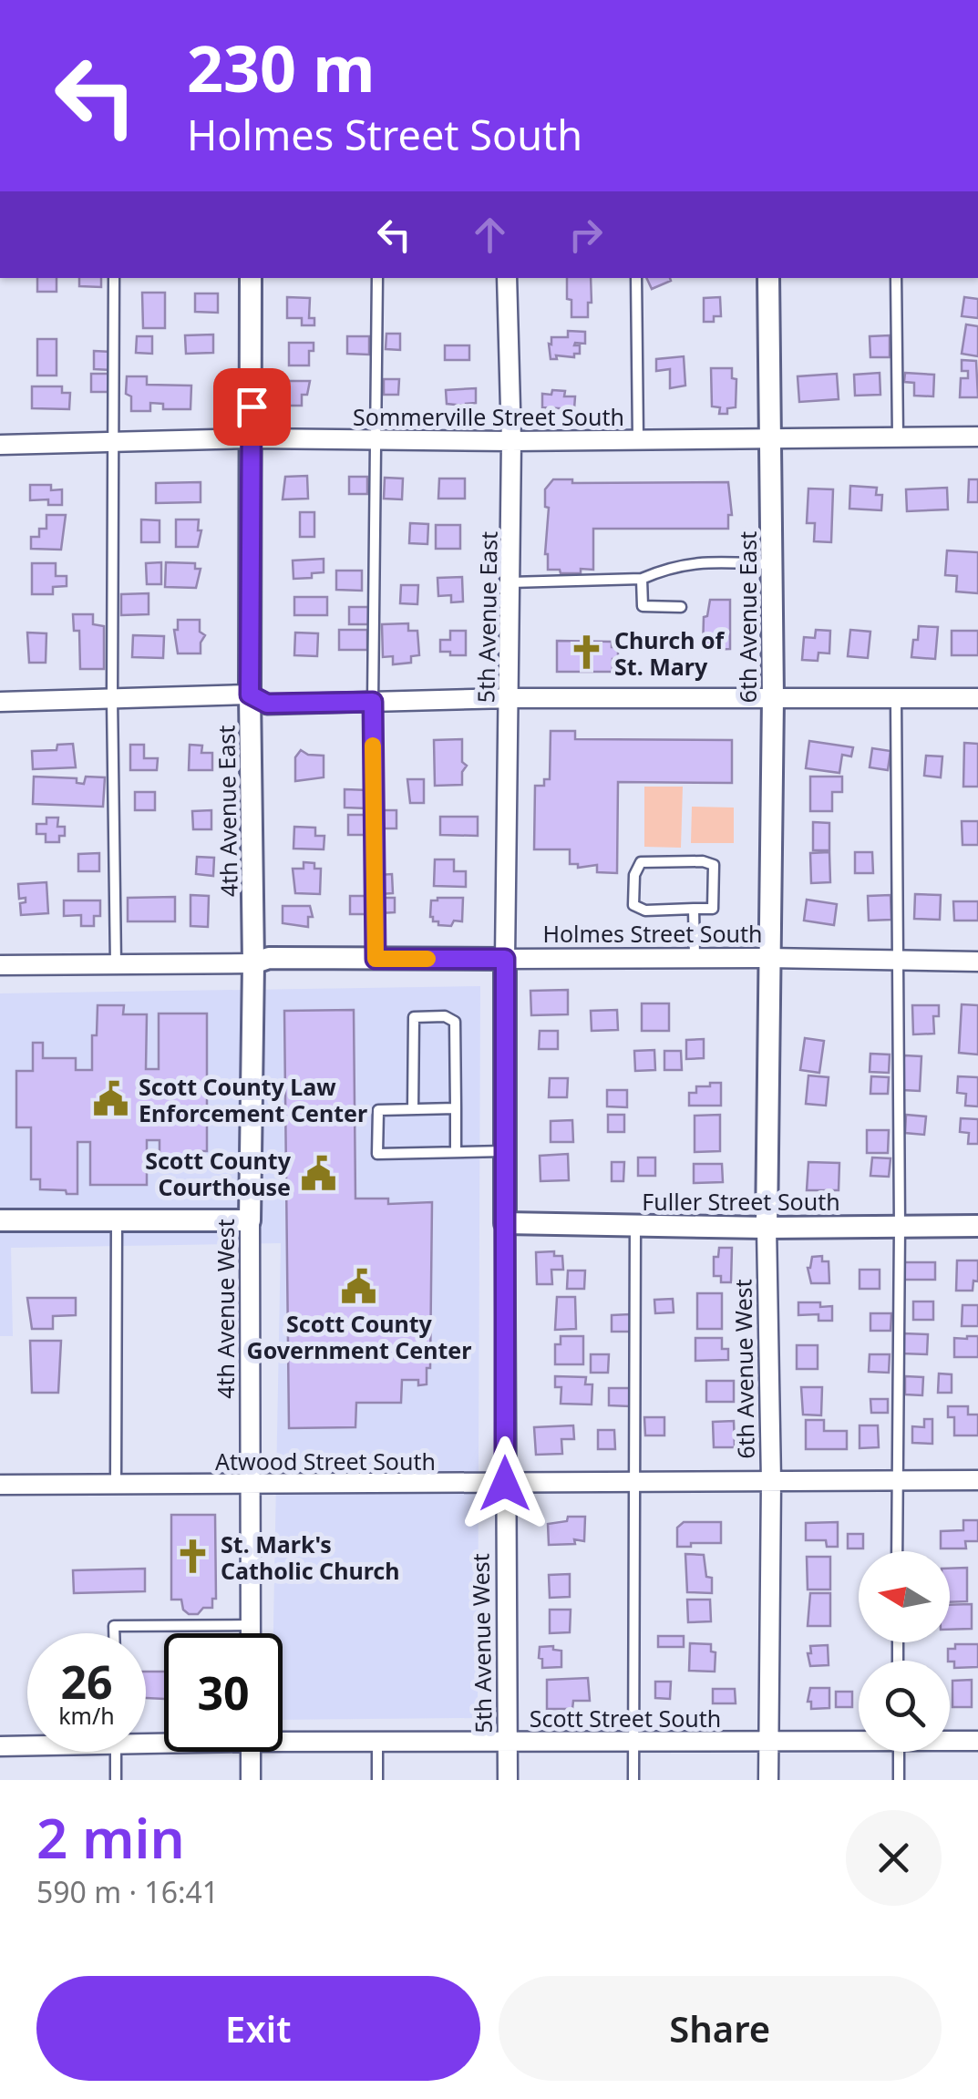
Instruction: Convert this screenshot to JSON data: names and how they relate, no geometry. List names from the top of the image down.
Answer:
{
  "streets": {
    "street": [
      "Sommerville Street South",
      "5th Avenue East",
      "6th Avenue East",
      "4th Avenue East",
      "Holmes Street South",
      "Fuller Street South",
      "4th Avenue West",
      "6th Avenue West",
      "Atwood Street South",
      "5th Avenue West",
      "Scott Street South"
    ]
  },
  "crossings": [
    ["Sommerville Street South", "5th Avenue East"],
    ["Sommerville Street South", "6th Avenue East"],
    ["Sommerville Street South", "4th Avenue East"],
    ["5th Avenue East", "Holmes Street South"],
    ["5th Avenue East", "5th Avenue West"],
    ["6th Avenue East", "Holmes Street South"],
    ["6th Avenue East", "6th Avenue West"],
    ["4th Avenue East", "Holmes Street South"],
    ["4th Avenue East", "4th Avenue West"],
    ["Holmes Street South", "4th Avenue West"],
    ["Holmes Street South", "6th Avenue West"],
    ["Holmes Street South", "5th Avenue West"],
    ["Fuller Street South", "6th Avenue West"],
    ["Fuller Street South", "5th Avenue West"],
    ["4th Avenue West", "Atwood Street South"],
    ["6th Avenue West", "Atwood Street South"],
    ["6th Avenue West", "Scott Street South"],
    ["Atwood Street South", "5th Avenue West"],
    ["5th Avenue West", "Scott Street South"]
  ],
  "places": {
    "church": ["Church of St. Mary", "St. Mark's Catholic Church"],
    "public building": ["Scott County Law Enforcement Center", "Scott County Courthouse", "Scott County Government Center"]
  },
  "north": "left",
  "page": {
    "turn": ["230 m", "Holmes Street South"],
    "speed": "26 km/h",
    "limit": "30",
    "heading": ["2 min", "590 m · 16:41"],
    "buttons": ["Exit", "Share"]
  }
}
